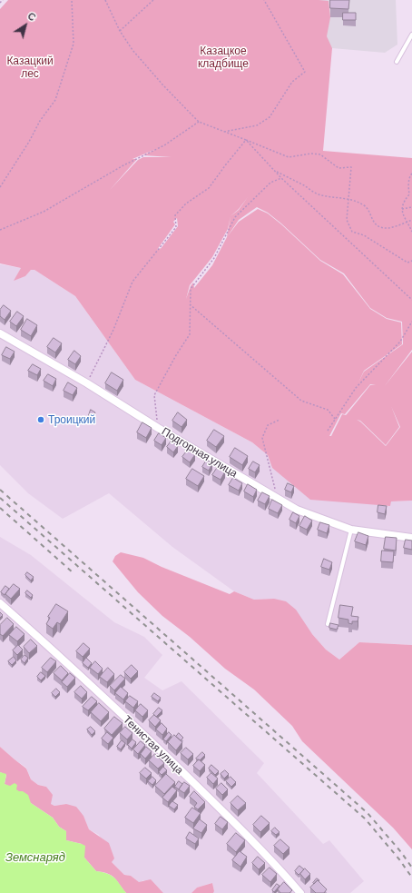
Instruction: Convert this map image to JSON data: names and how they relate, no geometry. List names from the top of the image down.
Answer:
{
  "streets": {
    "street": ["Подгорная улица", "Тенистая улица"]
  },
  "water": ["Земснаряд"],
  "parks": ["Казацкое кладбище", "Казацкий лес"],
  "places": ["Троицкий"],
  "north": "top right"
}
